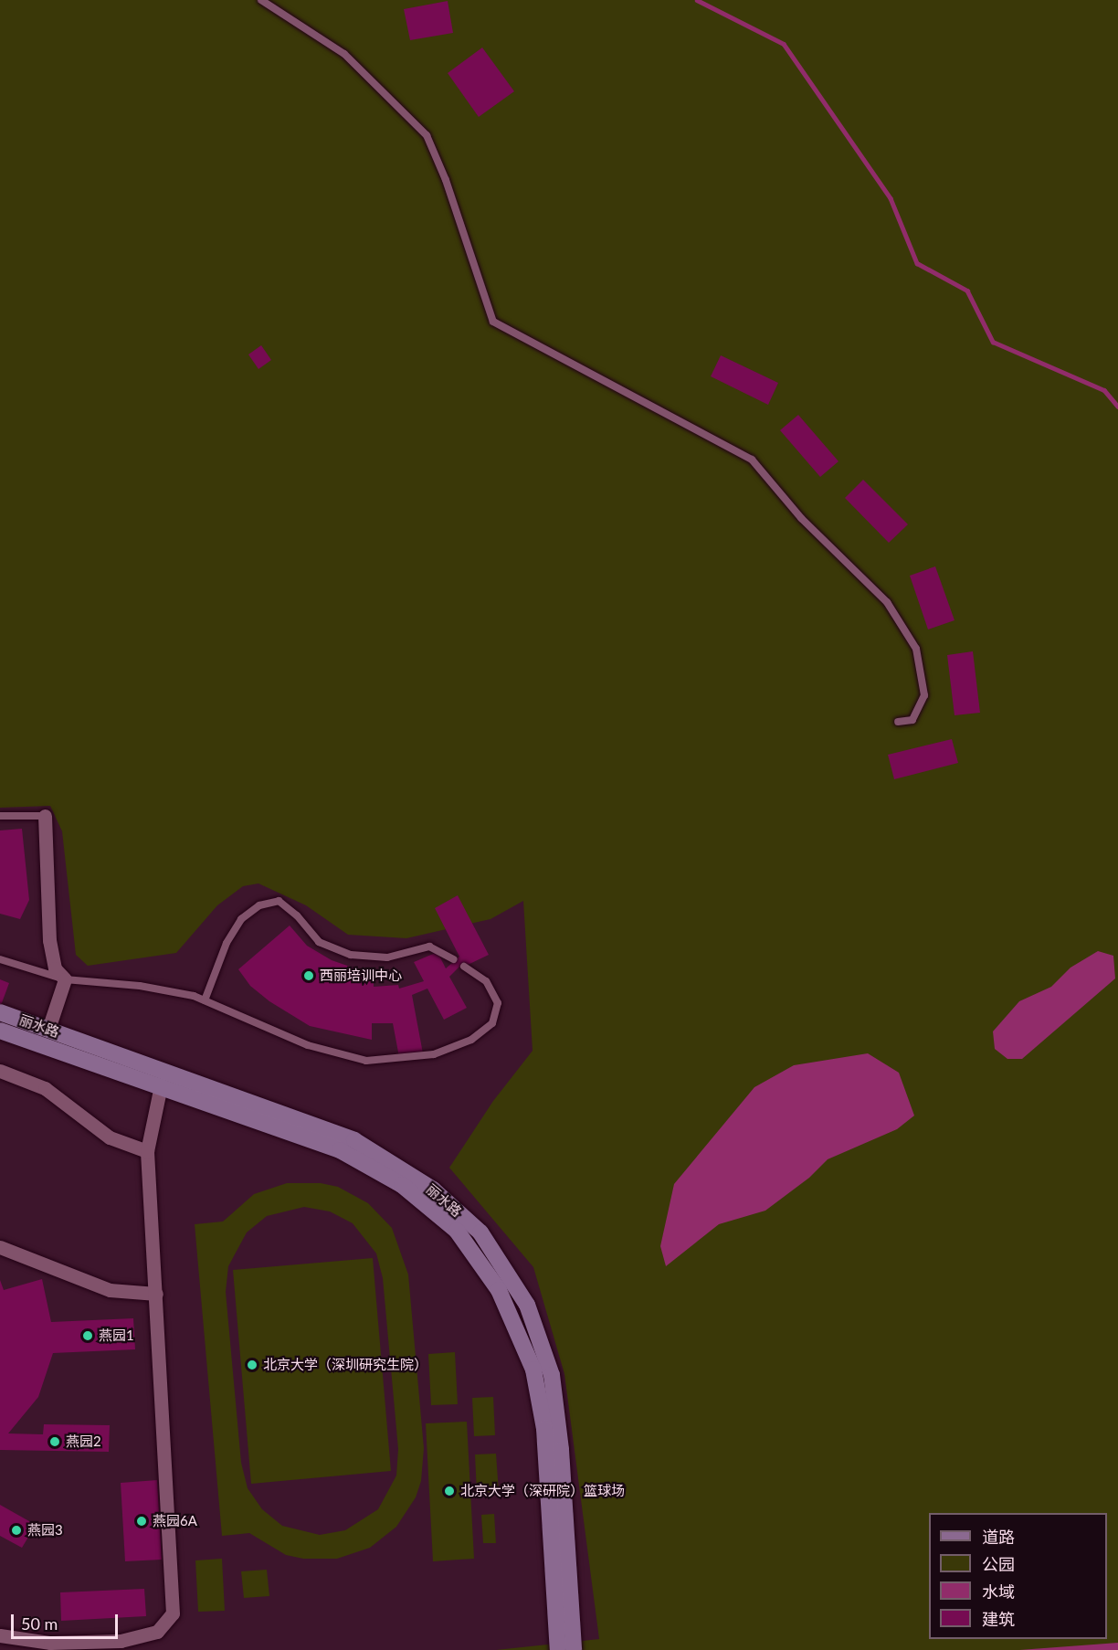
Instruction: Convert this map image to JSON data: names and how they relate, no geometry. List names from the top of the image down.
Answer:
{
  "streets": {
    "main road": ["丽水路"]
  },
  "places": [
    "西丽培训中心",
    "燕园1",
    "北京大学（深圳研究生院）",
    "燕园2",
    "北京大学（深研院）篮球场",
    "燕园6A",
    "燕园3"
  ],
  "legend": [
    "道路",
    "公园",
    "水域",
    "建筑"
  ],
  "scale_bar": "50 m"
}
